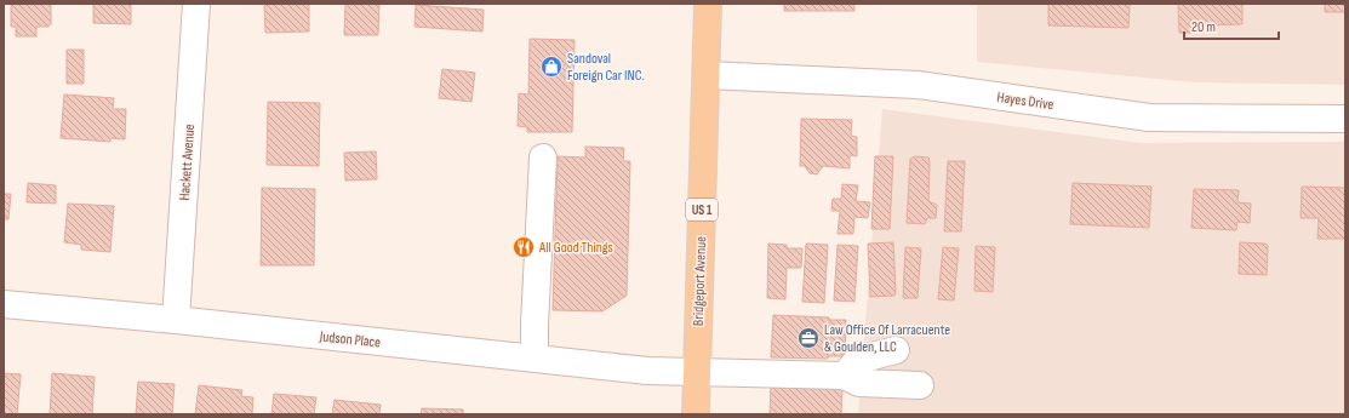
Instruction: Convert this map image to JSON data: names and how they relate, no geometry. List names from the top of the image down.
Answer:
{
  "streets": {
    "main road": ["US 1", "Bridgeport Avenue"],
    "street": ["Hayes Drive", "Hackett Avenue", "Judson Place"]
  },
  "crossings": [
    ["Hayes Drive", "Bridgeport Avenue"],
    ["Hackett Avenue", "Judson Place"],
    ["Bridgeport Avenue", "Judson Place"]
  ],
  "places": {
    "shop": ["Sandoval Foreign Car INC."],
    "restaurant": ["All Good Things"],
    "office": ["Law Office Of Larracuente & Goulden, LLC"]
  },
  "scale_bar": "20 m"
}
